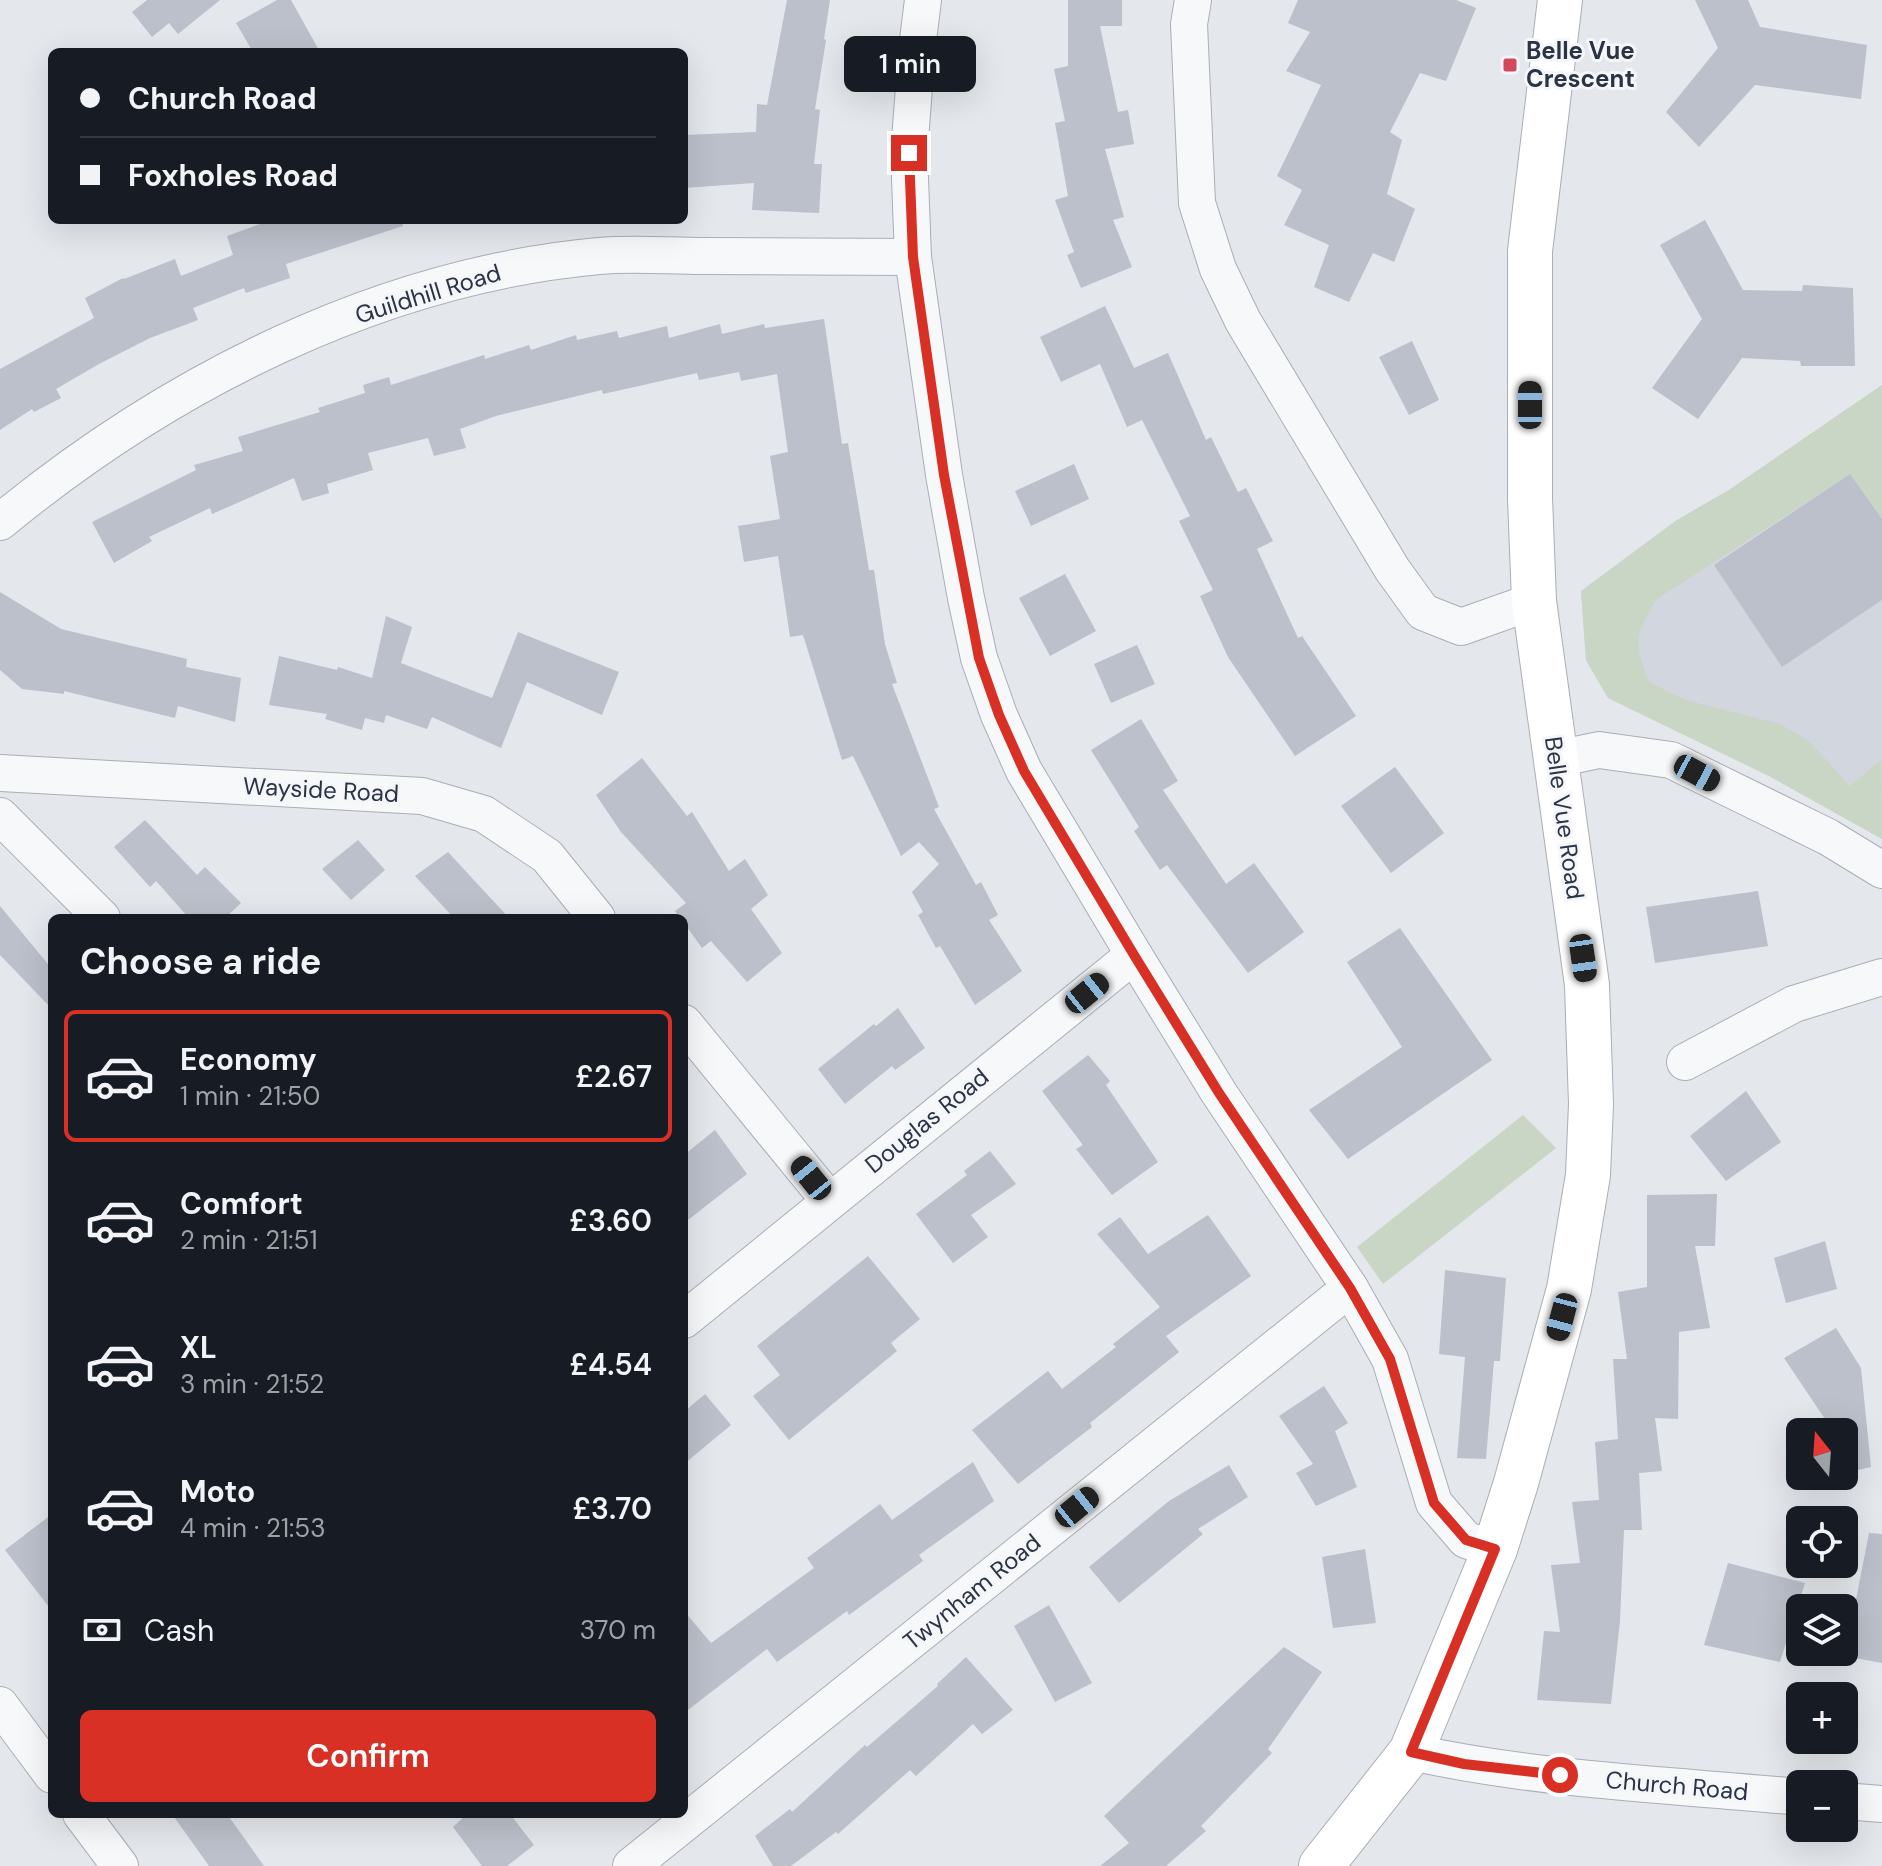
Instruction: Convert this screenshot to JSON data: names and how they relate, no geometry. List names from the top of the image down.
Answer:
{
  "streets": {
    "main road": ["Belle Vue Road"],
    "street": [
      "Guildhill Road",
      "Wayside Road",
      "Douglas Road",
      "Twynham Road",
      "Church Road"
    ]
  },
  "crossings": [
    ["Belle Vue Road", "Church Road"]
  ],
  "places": {
    "transit": ["Belle Vue Crescent"]
  },
  "north": "top",
  "page": {
    "bubble": "1 min",
    "banner": ["Church Road", "Foxholes Road"],
    "heading": "Choose a ride",
    "list": [
      {
        "name": "Economy",
        "note": "1 min · 21:50",
        "value": "£2.67"
      },
      {
        "name": "Comfort",
        "note": "2 min · 21:51",
        "value": "£3.60"
      },
      {
        "name": "XL",
        "note": "3 min · 21:52",
        "value": "£4.54"
      },
      {
        "name": "Moto",
        "note": "4 min · 21:53",
        "value": "£3.70"
      }
    ],
    "map_buttons": ["+", "−"],
    "pay": ["Cash", "370 m"],
    "buttons": "Confirm"
  }
}
